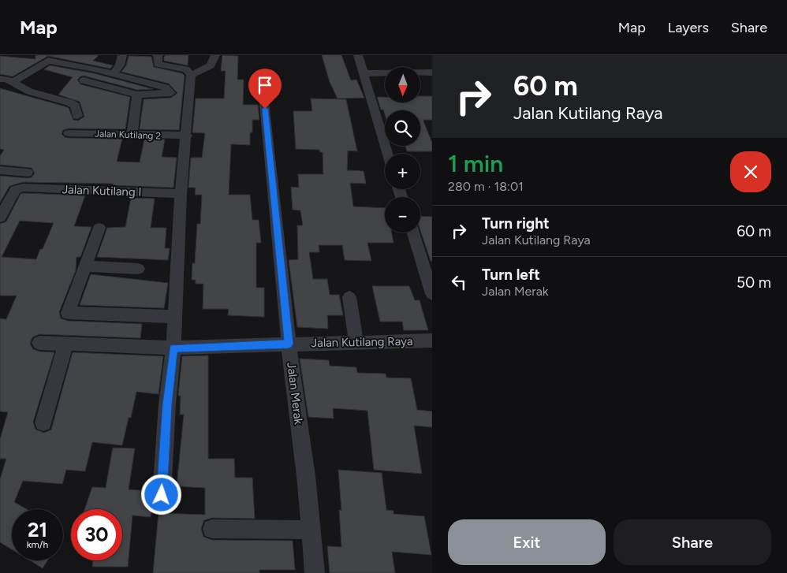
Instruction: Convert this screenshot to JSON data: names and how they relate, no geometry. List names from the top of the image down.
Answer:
{
  "streets": {
    "street": [
      "Jalan Kutilang 2",
      "Jalan Kutilang I",
      "Jalan Kutilang Raya",
      "Jalan Merak"
    ]
  },
  "crossings": [
    ["Jalan Kutilang Raya", "Jalan Merak"]
  ],
  "north": "bottom",
  "page": {
    "header": "Map",
    "nav": ["Map", "Layers", "Share"],
    "turn": ["60 m", "Jalan Kutilang Raya"],
    "map_buttons": ["+", "−"],
    "heading": ["1 min", "280 m · 18:01"],
    "list": [
      {
        "name": "Turn right",
        "note": "Jalan Kutilang Raya",
        "value": "60 m"
      },
      {
        "name": "Turn left",
        "note": "Jalan Merak",
        "value": "50 m"
      }
    ],
    "speed": "21 km/h",
    "limit": "30",
    "buttons": ["Exit", "Share"]
  }
}
